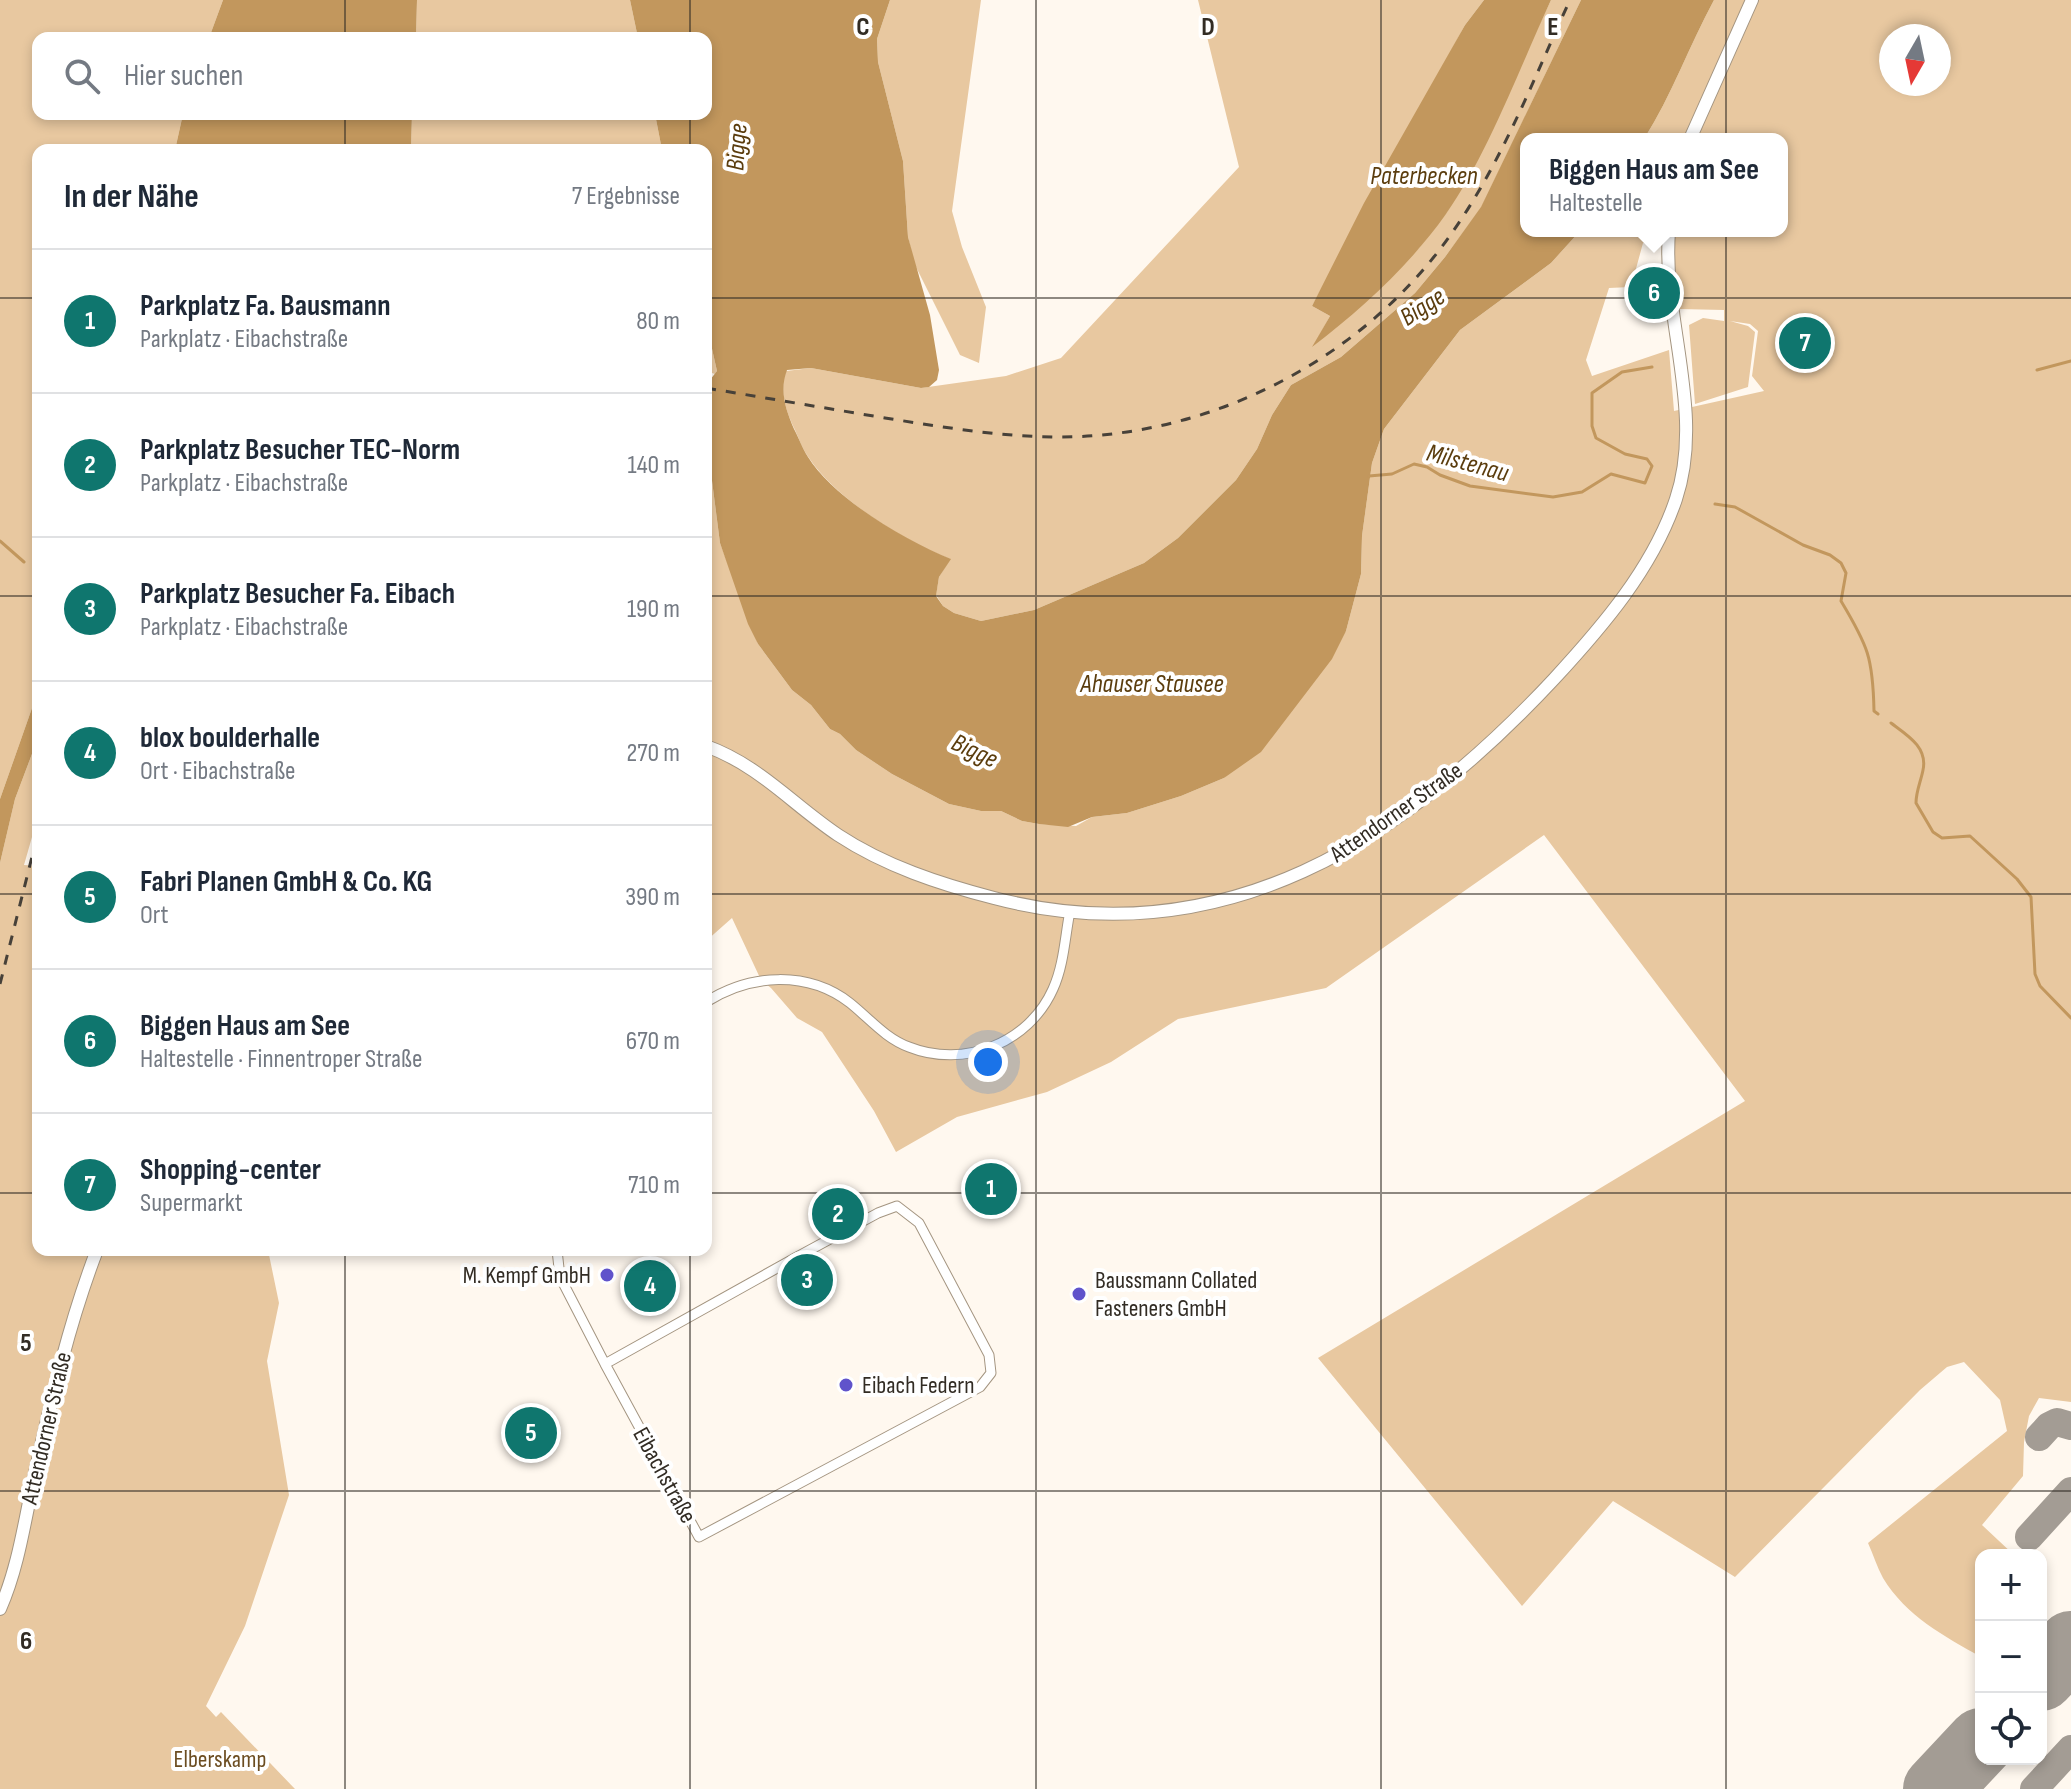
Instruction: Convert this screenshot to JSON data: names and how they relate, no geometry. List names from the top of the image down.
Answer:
{
  "streets": {
    "main road": ["Attendorner Straße"],
    "street": ["Eibachstraße"]
  },
  "water": [
    "Bigge",
    "Paterbecken",
    "Milstenau",
    "Ahauser Stausee"
  ],
  "parks": ["Elberskamp"],
  "places": ["M. Kempf GmbH", "Baussmann Collated Fasteners GmbH", "Eibach Federn"],
  "north": "bottom",
  "page": {
    "search": "Hier suchen",
    "popup": ["Biggen Haus am See", "Haltestelle"],
    "heading": ["In der Nähe", "7 Ergebnisse"],
    "list": [
      {
        "mark": "1",
        "name": "Parkplatz Fa. Bausmann",
        "note": "Parkplatz · Eibachstraße",
        "value": "80 m"
      },
      {
        "mark": "2",
        "name": "Parkplatz Besucher TEC-Norm",
        "note": "Parkplatz · Eibachstraße",
        "value": "140 m"
      },
      {
        "mark": "3",
        "name": "Parkplatz Besucher Fa. Eibach",
        "note": "Parkplatz · Eibachstraße",
        "value": "190 m"
      },
      {
        "mark": "4",
        "name": "blox boulderhalle",
        "note": "Ort · Eibachstraße",
        "value": "270 m"
      },
      {
        "mark": "5",
        "name": "Fabri Planen GmbH & Co. KG",
        "note": "Ort",
        "value": "390 m"
      },
      {
        "mark": "6",
        "name": "Biggen Haus am See",
        "note": "Haltestelle · Finnentroper Straße",
        "value": "670 m"
      },
      {
        "mark": "7",
        "name": "Shopping-center",
        "note": "Supermarkt",
        "value": "710 m"
      }
    ],
    "pins": [
      "6",
      "7",
      "1",
      "2",
      "3",
      "4",
      "5"
    ],
    "map_buttons": ["+", "−"]
  },
  "grid": {
    "columns": ["C", "D", "E"],
    "rows": ["5", "6"]
  }
}
